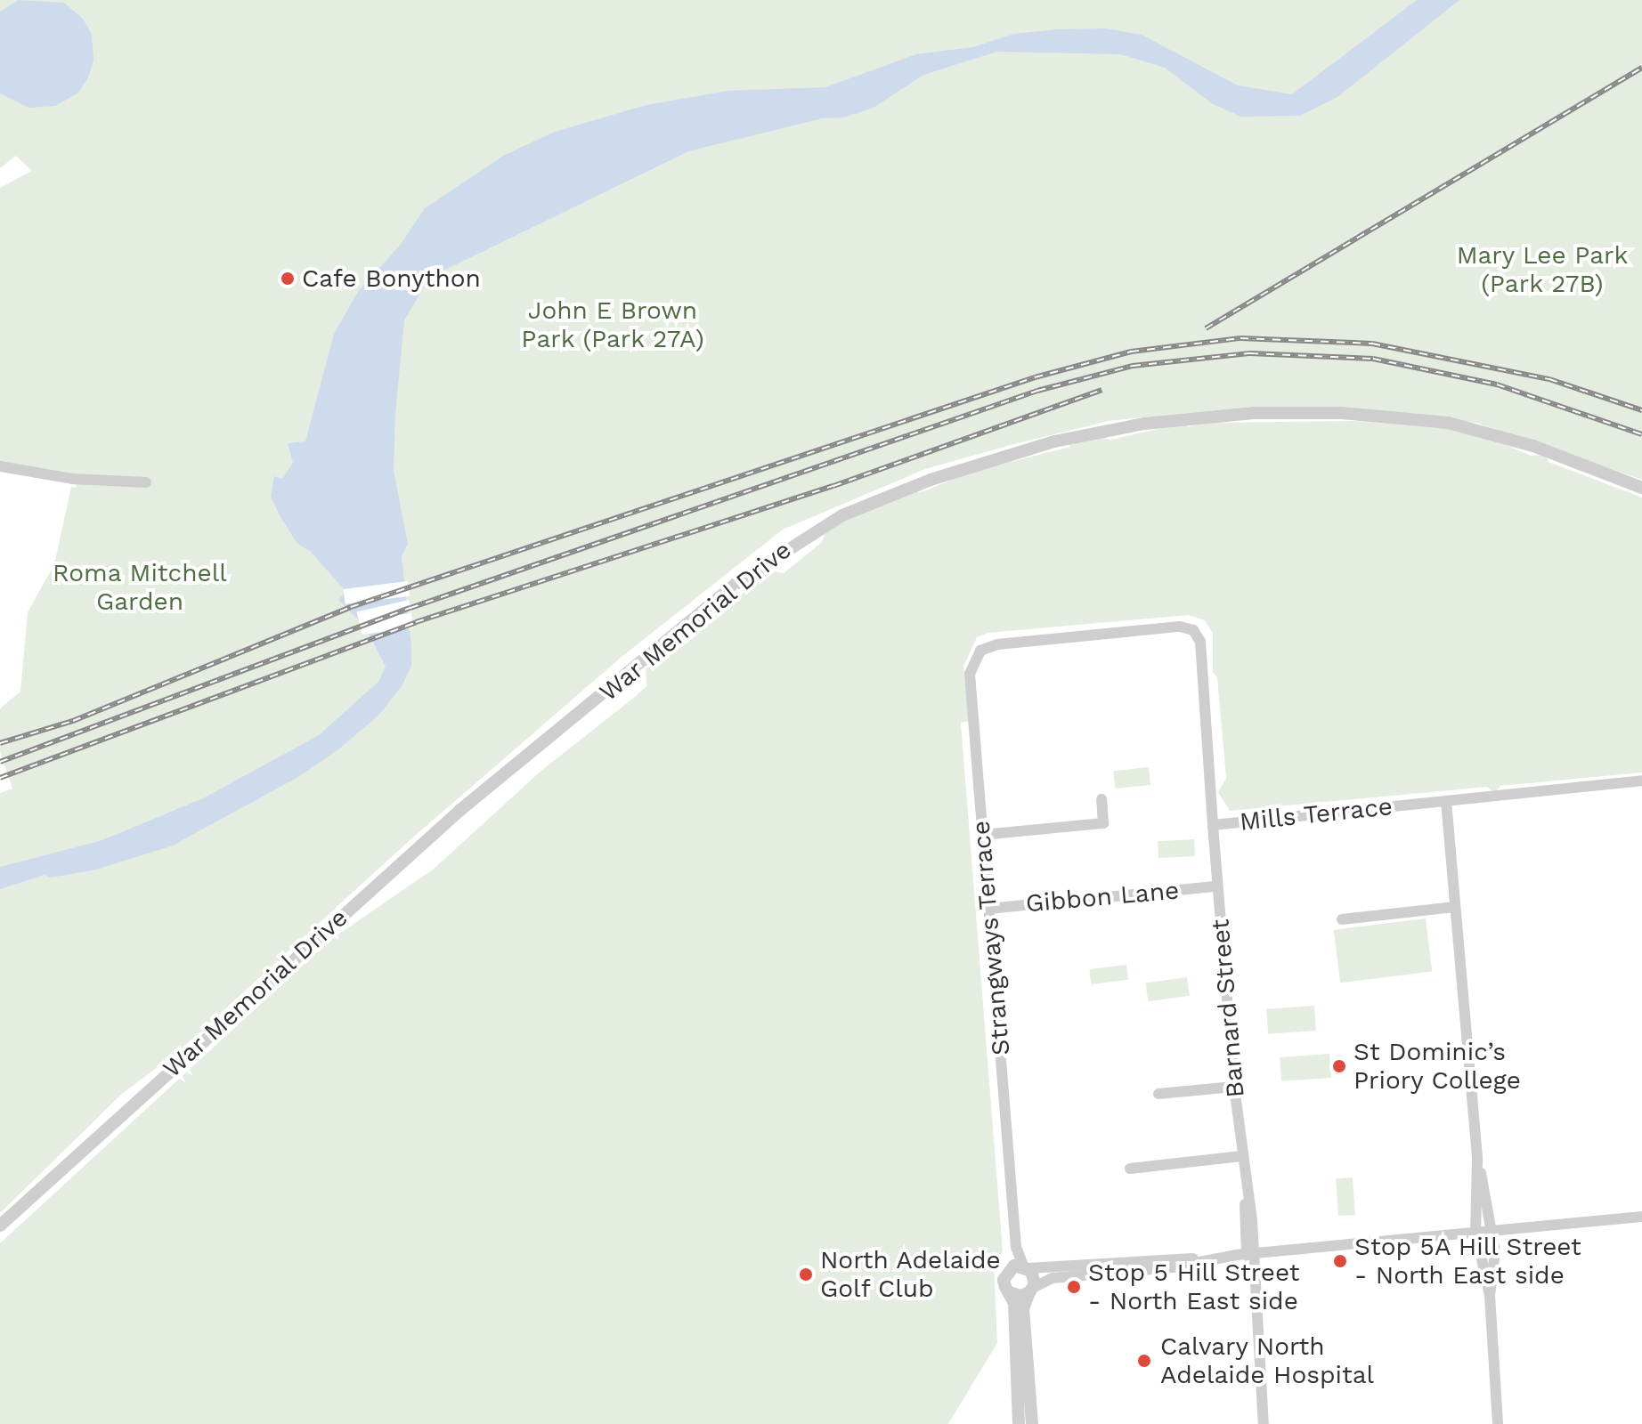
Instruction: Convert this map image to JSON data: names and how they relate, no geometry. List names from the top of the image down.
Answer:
{
  "streets": {
    "street": [
      "War Memorial Drive",
      "Mills Terrace",
      "Gibbon Lane",
      "Strangways Terrace",
      "Barnard Street"
    ]
  },
  "crossings": [
    ["Mills Terrace", "Strangways Terrace"],
    ["Mills Terrace", "Barnard Street"],
    ["Gibbon Lane", "Strangways Terrace"],
    ["Gibbon Lane", "Barnard Street"]
  ],
  "parks": ["Mary Lee Park (Park 27B)", "John E Brown Park (Park 27A)", "Roma Mitchell Garden"],
  "places": [
    "Cafe Bonython",
    "St Dominic’s Priory College",
    "Stop 5A Hill Street - North East side",
    "North Adelaide Golf Club",
    "Stop 5 Hill Street - North East side",
    "Calvary North Adelaide Hospital"
  ]
}
